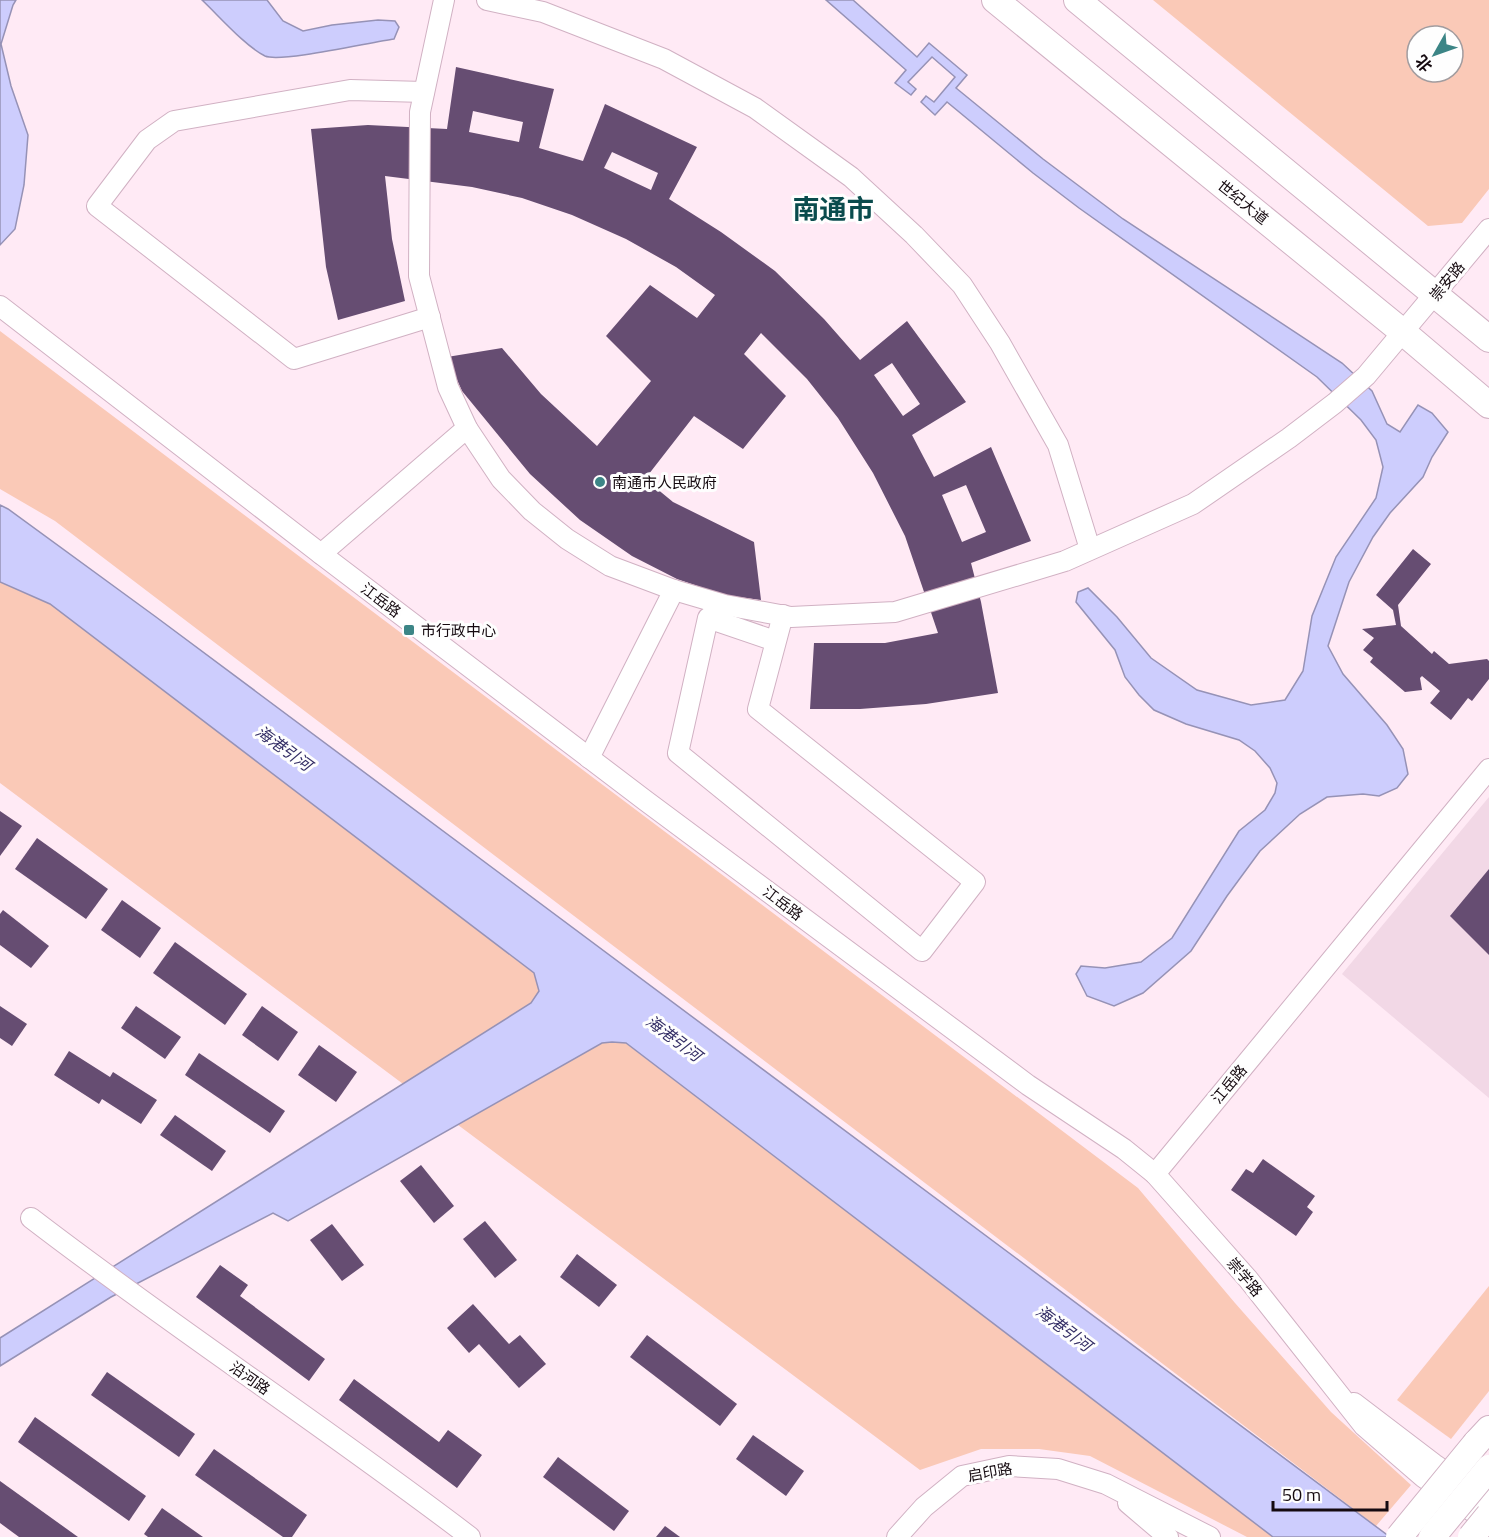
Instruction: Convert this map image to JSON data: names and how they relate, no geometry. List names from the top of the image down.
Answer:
{
  "streets": {
    "main road": ["世纪大道"],
    "street": [
      "崇安路",
      "江岳路",
      "崇学路",
      "沿河路",
      "启印路"
    ]
  },
  "crossings": [
    ["世纪大道", "崇安路"],
    ["江岳路", "崇学路"]
  ],
  "districts": ["南通市"],
  "water": ["海港引河"],
  "places": {
    "other": ["南通市人民政府"],
    "transit": ["市行政中心"]
  },
  "scale_bar": "50 m",
  "north": "bottom left"
}
